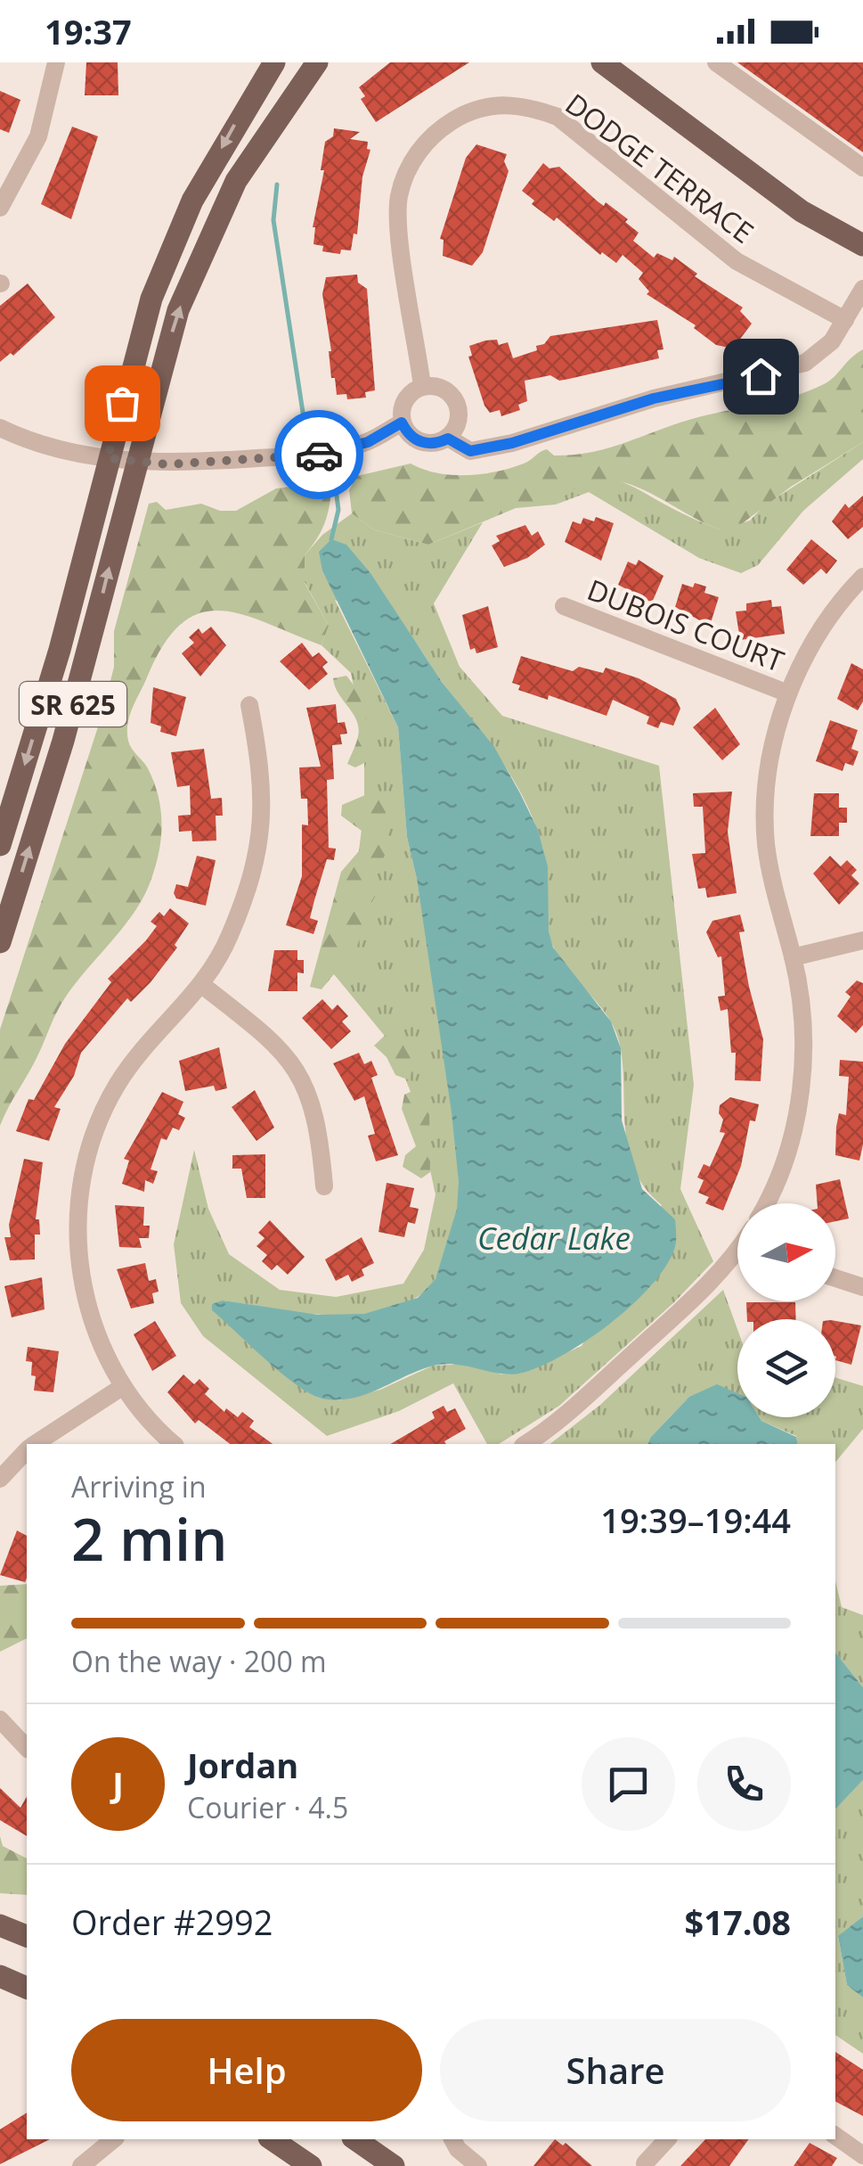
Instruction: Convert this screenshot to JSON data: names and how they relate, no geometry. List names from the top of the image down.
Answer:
{
  "streets": {
    "main road": ["SR 625"],
    "street": ["DODGE TERRACE", "DUBOIS COURT"]
  },
  "water": ["Cedar Lake"],
  "north": "right",
  "page": {
    "status": "19:37",
    "heading": ["2 min", "Arriving in", "19:39–19:44"],
    "panel": [
      "Jordan",
      "Courier · 4.5",
      "Order #2992",
      "$17.08"
    ],
    "bar": "On the way · 200 m",
    "round": "J",
    "buttons": ["Help", "Share"]
  }
}
